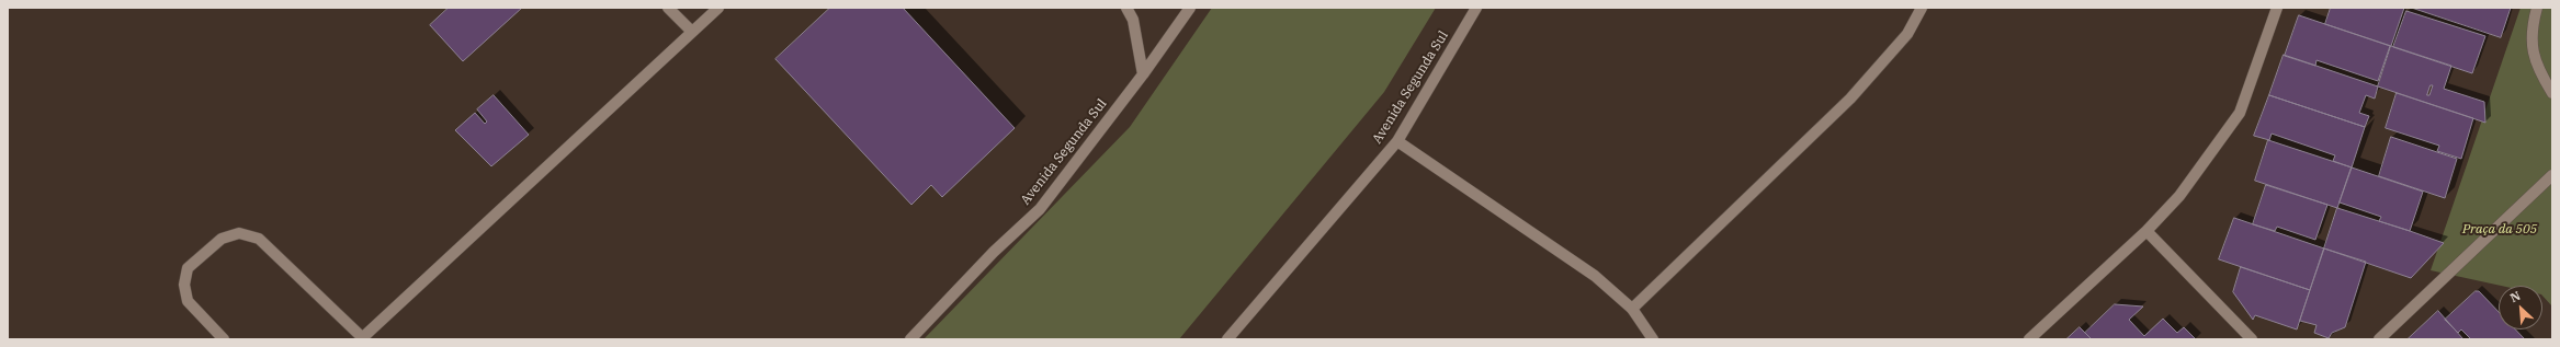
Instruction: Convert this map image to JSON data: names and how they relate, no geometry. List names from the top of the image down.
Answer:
{
  "streets": {
    "street": ["Avenida Segunda Sul"]
  },
  "parks": ["Praça da 505"],
  "north": "top left"
}
